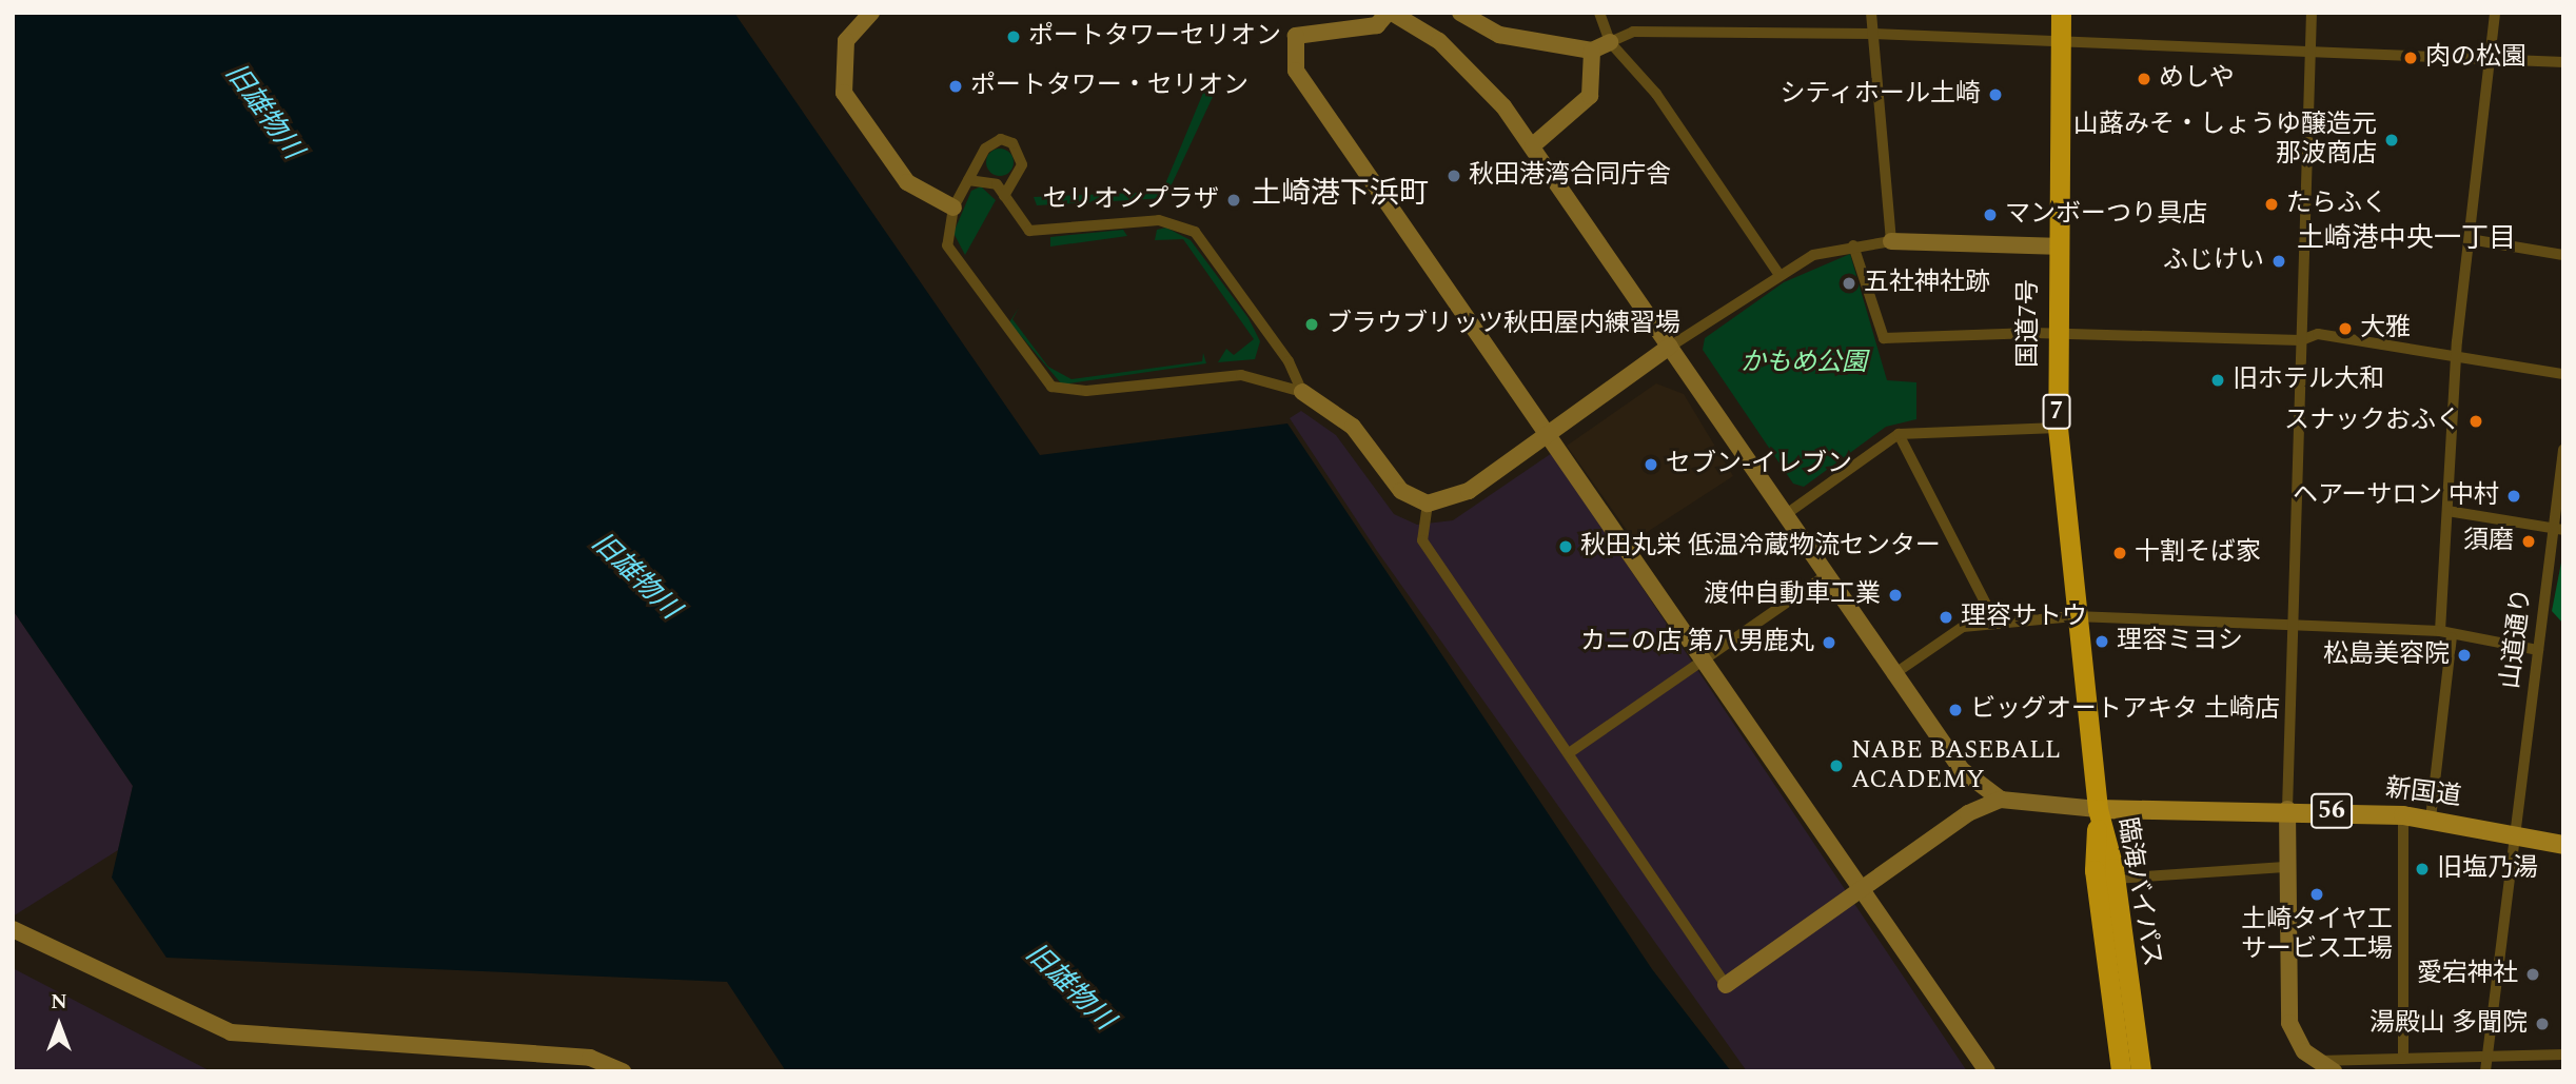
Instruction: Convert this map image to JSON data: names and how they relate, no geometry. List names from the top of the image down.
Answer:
{
  "streets": {
    "highway": ["国道7号", "7", "臨海バイパス"],
    "main road": ["新国道", "56"],
    "street": ["山道通り"]
  },
  "crossings": [
    ["国道7号", "新国道"],
    ["国道7号", "臨海バイパス"],
    ["山道通り", "新国道"],
    ["新国道", "臨海バイパス"]
  ],
  "districts": ["土崎港下浜町", "土崎港中央一丁目"],
  "water": ["旧雄物川"],
  "parks": ["かもめ公園"],
  "places": [
    "ポートタワーセリオン",
    "肉の松園",
    "めしや",
    "ポートタワー・セリオン",
    "シティホール土崎",
    "山蕗みそ・しょうゆ醸造元 那波商店",
    "秋田港湾合同庁舎",
    "セリオンプラザ",
    "たらふく",
    "マンボーつり具店",
    "ふじけい",
    "五社神社跡",
    "ブラウブリッツ秋田屋内練習場",
    "大雅",
    "旧ホテル大和",
    "スナックおふく",
    "セブン-イレブン",
    "ヘアーサロン 中村",
    "須磨",
    "秋田丸栄 低温冷蔵物流センター",
    "十割そば家",
    "渡仲自動車工業",
    "理容サトウ",
    "理容ミヨシ",
    "カニの店 第八男鹿丸",
    "松島美容院",
    "ビッグオートアキタ 土崎店",
    "NABE BASEBALL ACADEMY",
    "旧塩乃湯",
    "土崎タイヤ工 サービス工場",
    "愛宕神社",
    "湯殿山 多聞院"
  ],
  "north": "top"
}
